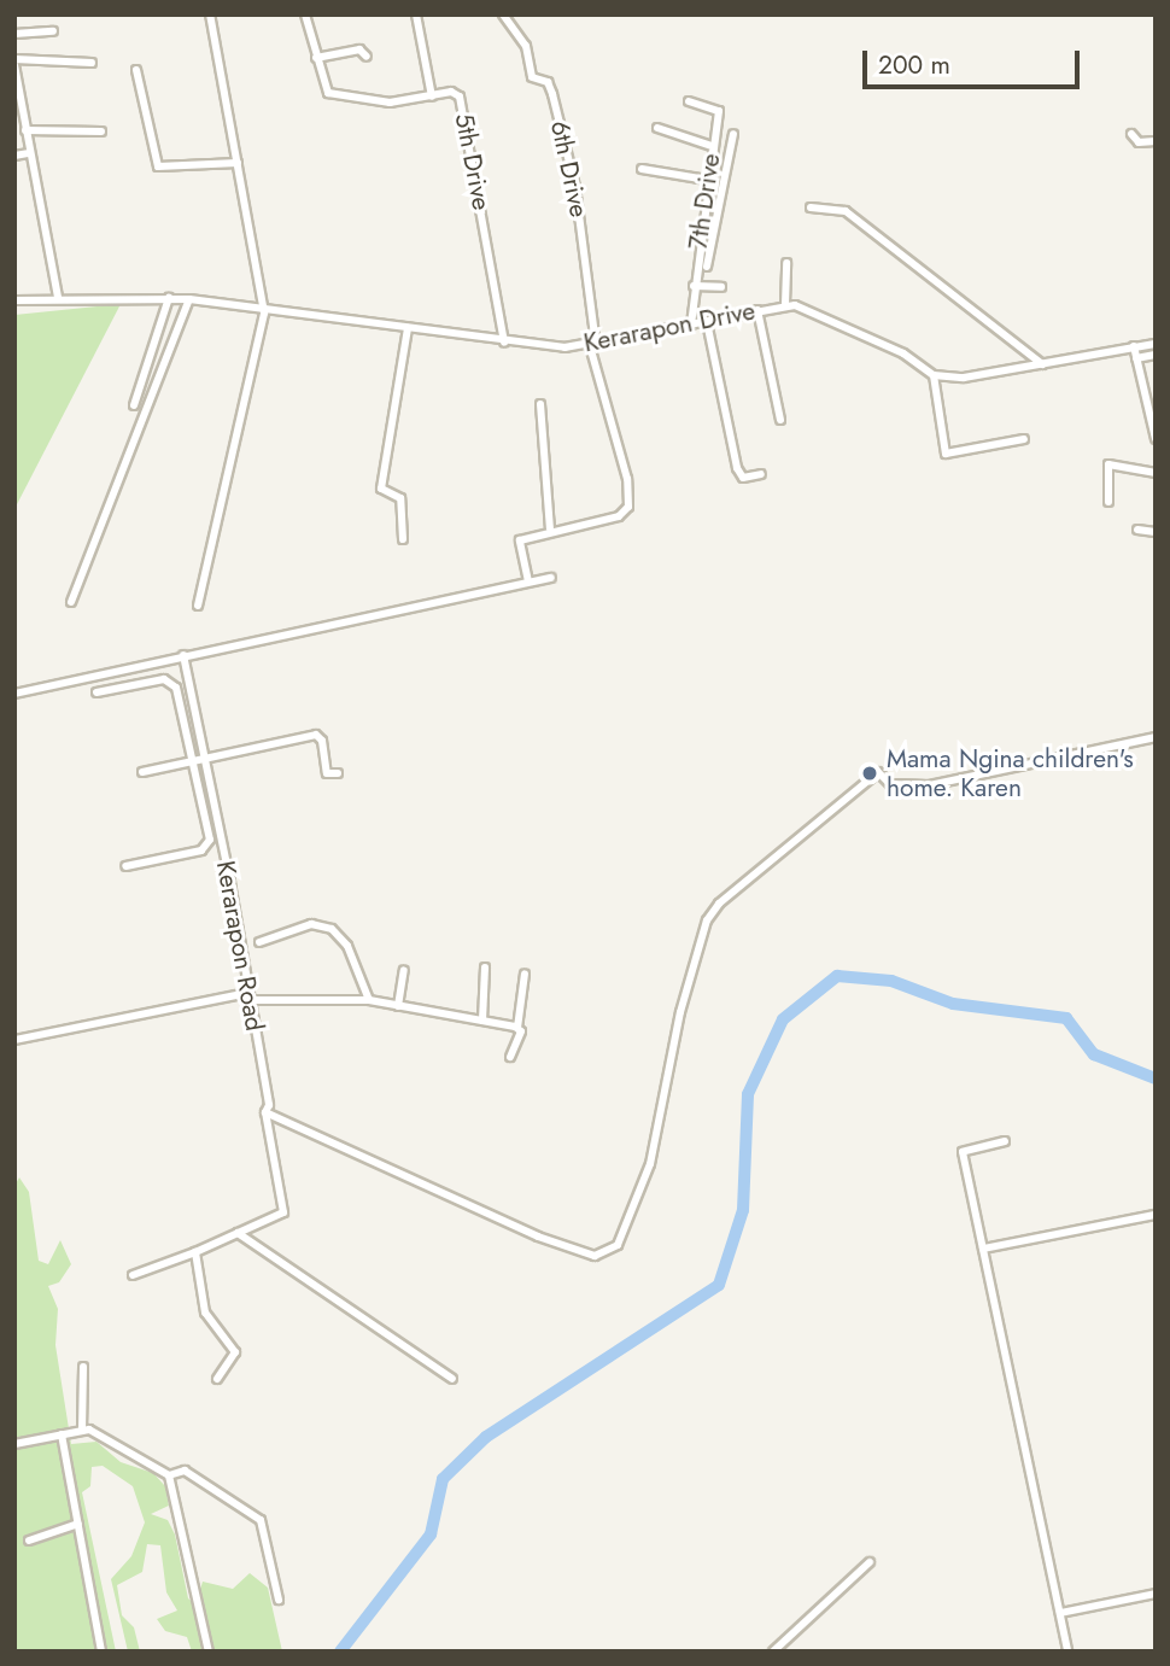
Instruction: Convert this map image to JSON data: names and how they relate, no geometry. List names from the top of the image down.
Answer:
{
  "streets": {
    "street": [
      "5th Drive",
      "6th Drive",
      "7th Drive",
      "Kerarapon Drive",
      "Kerarapon Road"
    ]
  },
  "crossings": [
    ["5th Drive", "Kerarapon Drive"],
    ["6th Drive", "Kerarapon Drive"],
    ["7th Drive", "Kerarapon Drive"]
  ],
  "places": ["Mama Ngina children's home. Karen"],
  "scale_bar": "200 m"
}
